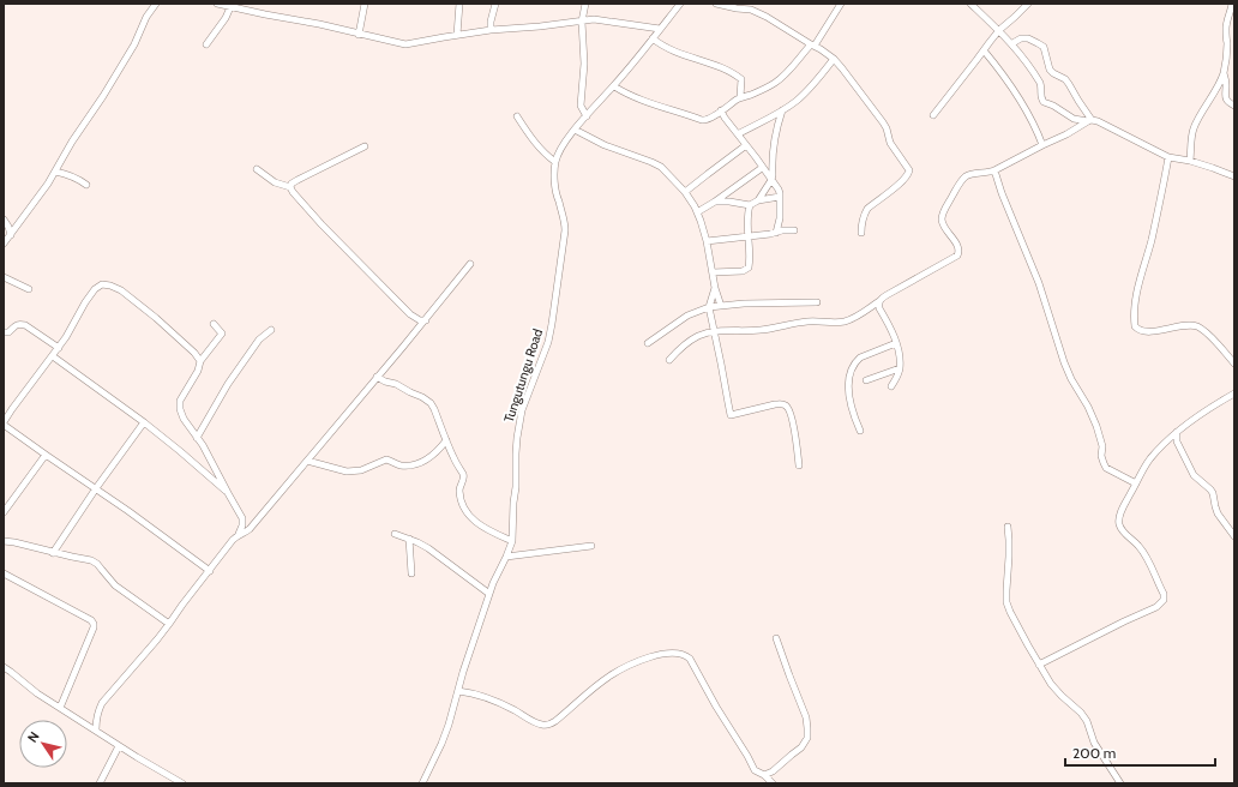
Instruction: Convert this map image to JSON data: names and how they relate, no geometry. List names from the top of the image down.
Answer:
{
  "streets": {
    "street": ["Tungutungu Road"]
  },
  "scale_bar": "200 m",
  "north": "top left"
}
